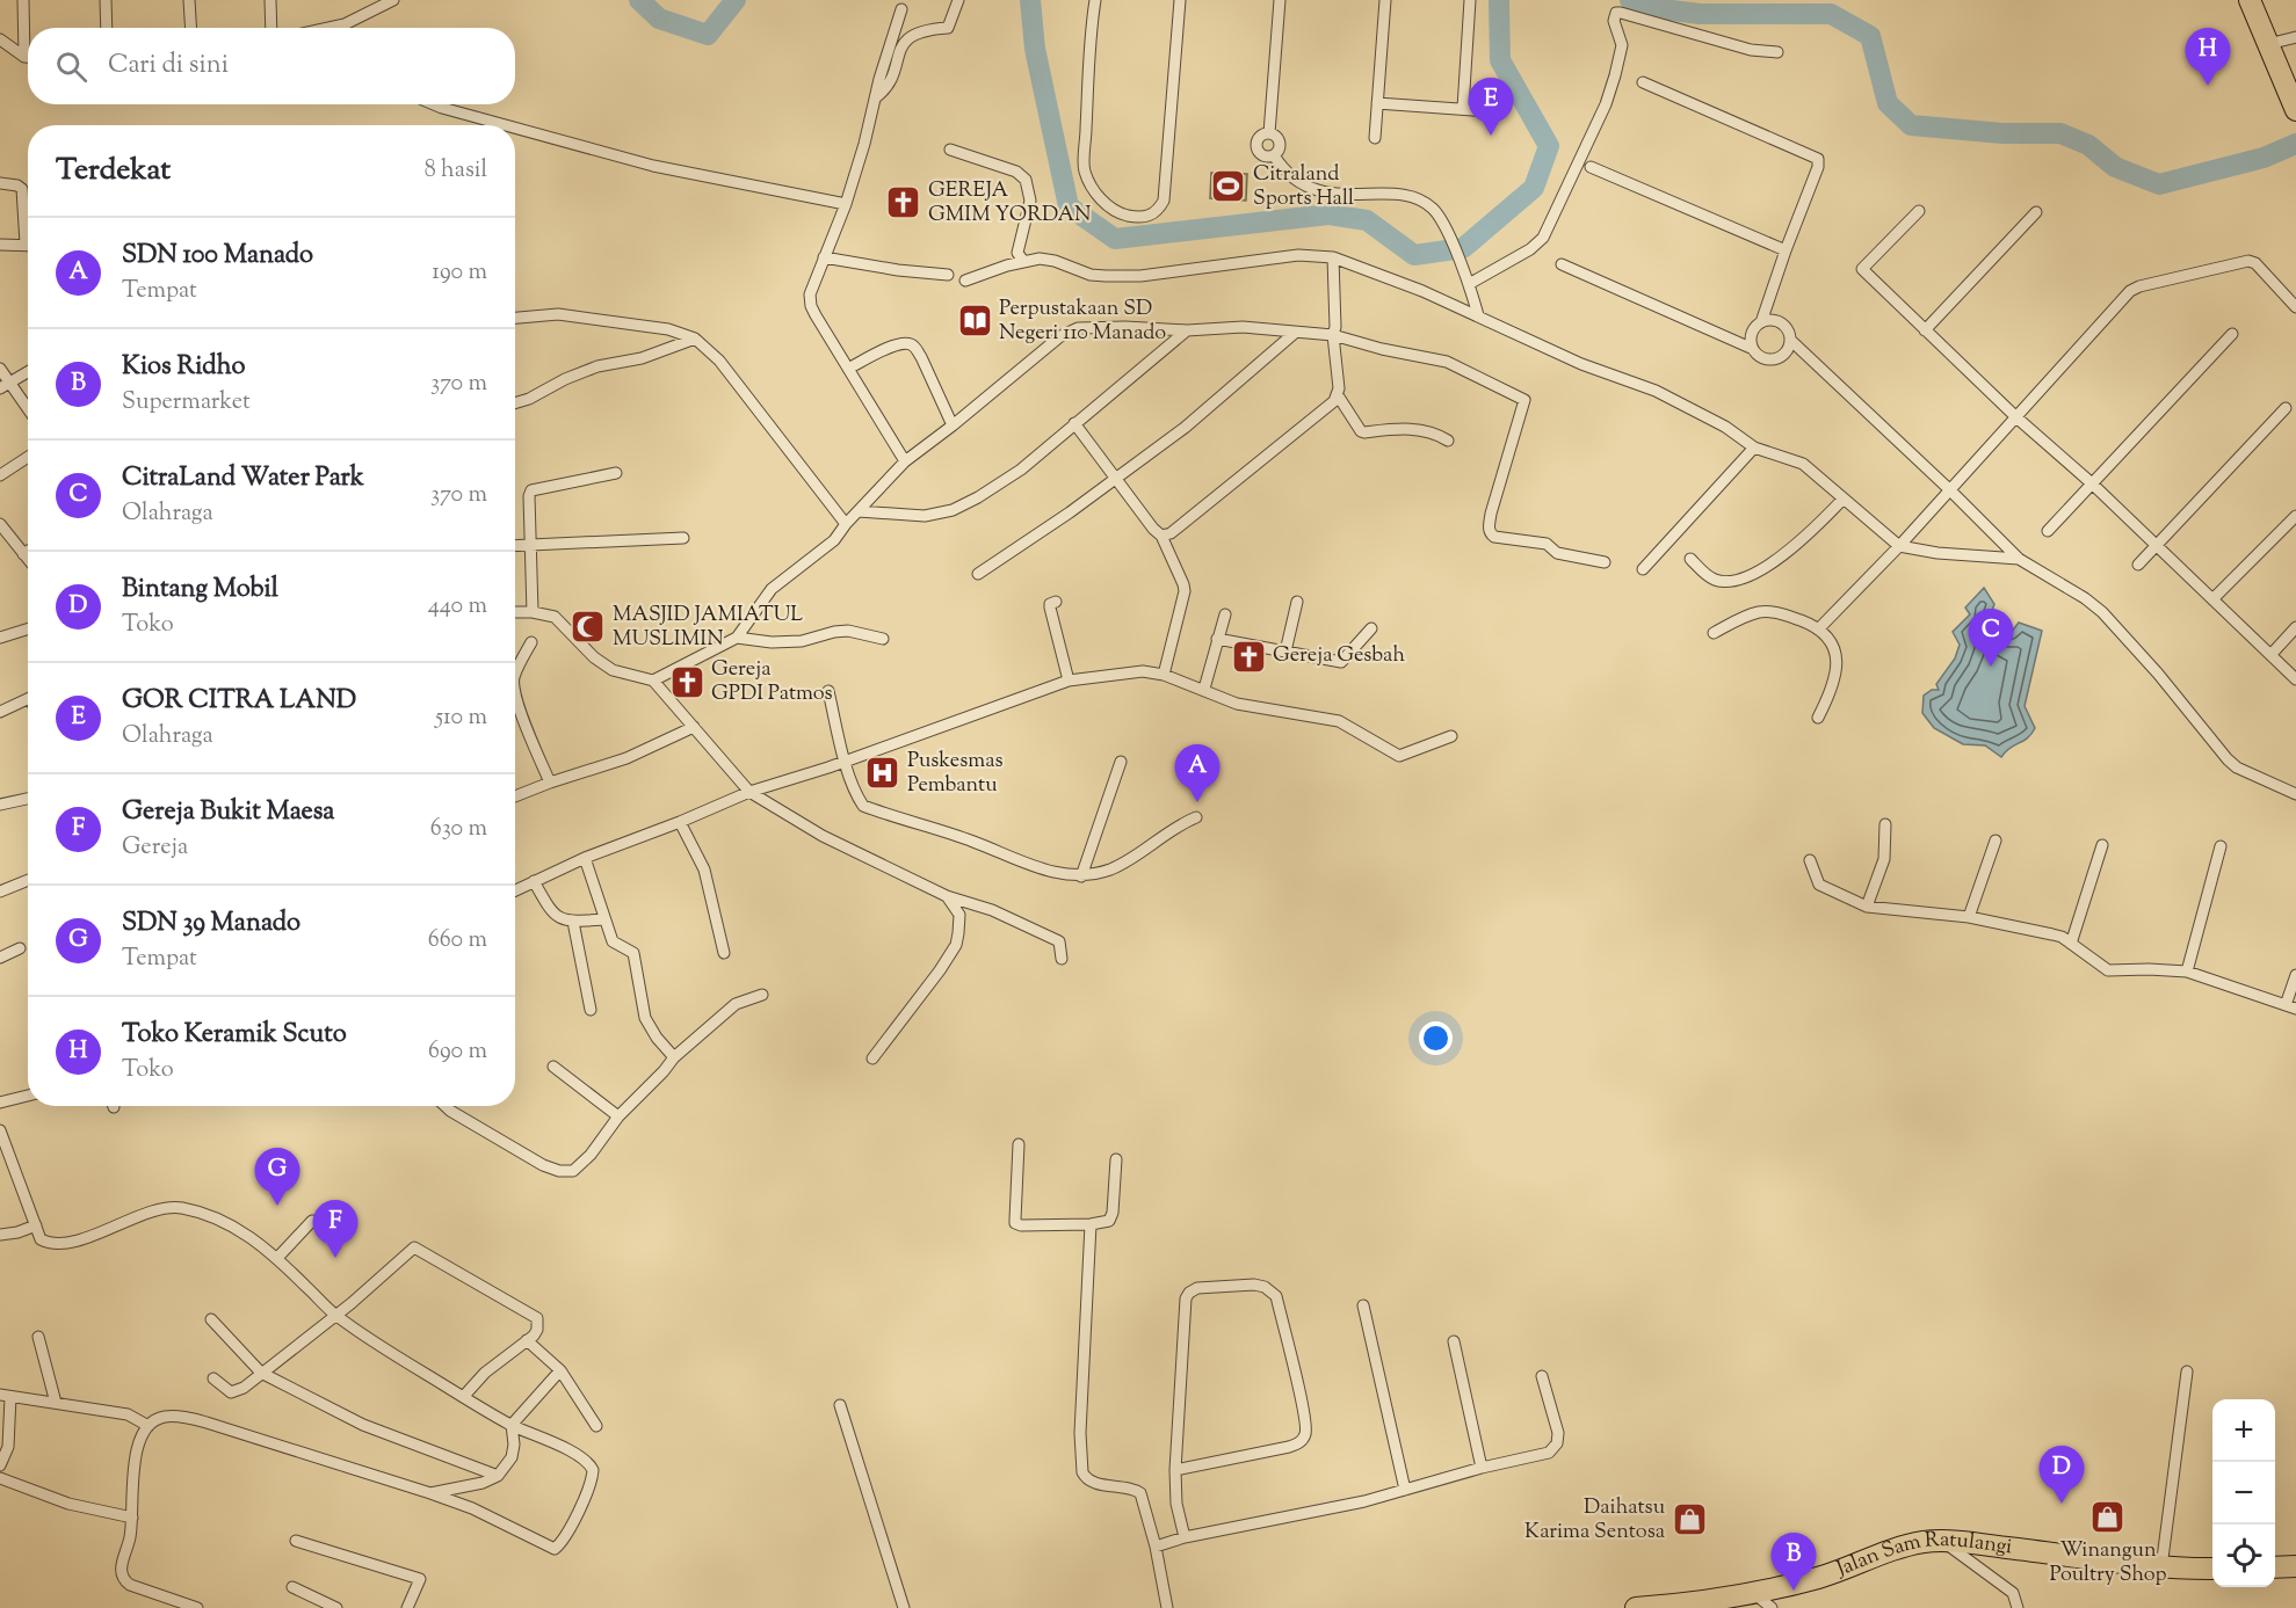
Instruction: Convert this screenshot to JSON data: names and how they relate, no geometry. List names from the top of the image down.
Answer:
{
  "streets": {
    "highway": ["Jalan Sam Ratulangi"]
  },
  "places": {
    "sports": ["Citraland Sports Hall"],
    "church": ["GEREJA GMIM YORDAN", "Gereja Gesbah", "Gereja GPDI Patmos"],
    "library": ["Perpustakaan SD Negeri 110 Manado"],
    "mosque": ["MASJID JAMIATUL MUSLIMIN"],
    "hospital": ["Puskesmas Pembantu"],
    "shop": ["Winangun Poultry Shop", "Daihatsu Karima Sentosa"]
  },
  "page": {
    "pins": [
      "H",
      "E",
      "C",
      "A",
      "G",
      "F",
      "D",
      "B"
    ],
    "search": "Cari di sini",
    "heading": ["Terdekat", "8 hasil"],
    "list": [
      {
        "mark": "A",
        "name": "SDN 100 Manado",
        "note": "Tempat",
        "value": "190 m"
      },
      {
        "mark": "B",
        "name": "Kios Ridho",
        "note": "Supermarket",
        "value": "370 m"
      },
      {
        "mark": "C",
        "name": "CitraLand Water Park",
        "note": "Olahraga",
        "value": "370 m"
      },
      {
        "mark": "D",
        "name": "Bintang Mobil",
        "note": "Toko",
        "value": "440 m"
      },
      {
        "mark": "E",
        "name": "GOR CITRA LAND",
        "note": "Olahraga",
        "value": "510 m"
      },
      {
        "mark": "F",
        "name": "Gereja Bukit Maesa",
        "note": "Gereja",
        "value": "630 m"
      },
      {
        "mark": "G",
        "name": "SDN 39 Manado",
        "note": "Tempat",
        "value": "660 m"
      },
      {
        "mark": "H",
        "name": "Toko Keramik Scuto",
        "note": "Toko",
        "value": "690 m"
      }
    ],
    "map_buttons": ["+", "−"]
  }
}
